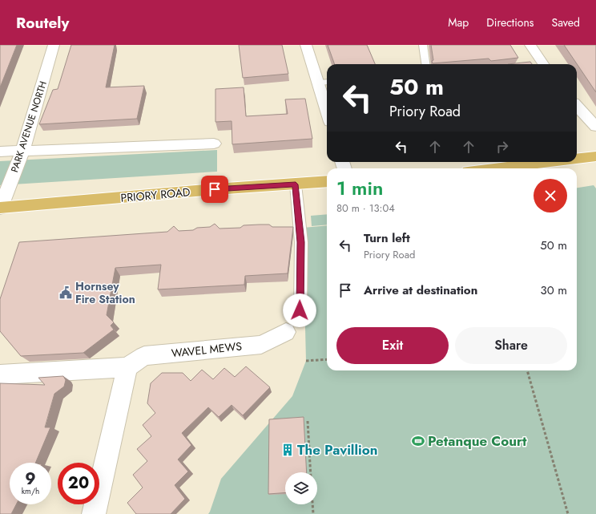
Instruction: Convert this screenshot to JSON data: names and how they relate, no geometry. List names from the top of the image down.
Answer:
{
  "streets": {
    "main road": ["PRIORY ROAD"],
    "street": ["PARK AVENUE NORTH", "WAVEL MEWS"]
  },
  "crossings": [
    ["PARK AVENUE NORTH", "PRIORY ROAD"]
  ],
  "places": {
    "public building": ["Hornsey Fire Station"],
    "sports": ["Petanque Court"],
    "building": ["The Pavillion"]
  },
  "page": {
    "header": "Routely",
    "nav": ["Map", "Directions", "Saved"],
    "turn": ["50 m", "Priory Road"],
    "heading": ["1 min", "80 m · 13:04"],
    "list": [
      {
        "name": "Turn left",
        "note": "Priory Road",
        "value": "50 m"
      },
      {
        "name": "Arrive at destination",
        "value": "30 m"
      }
    ],
    "buttons": ["Exit", "Share"],
    "speed": "9 km/h",
    "limit": "20"
  }
}
